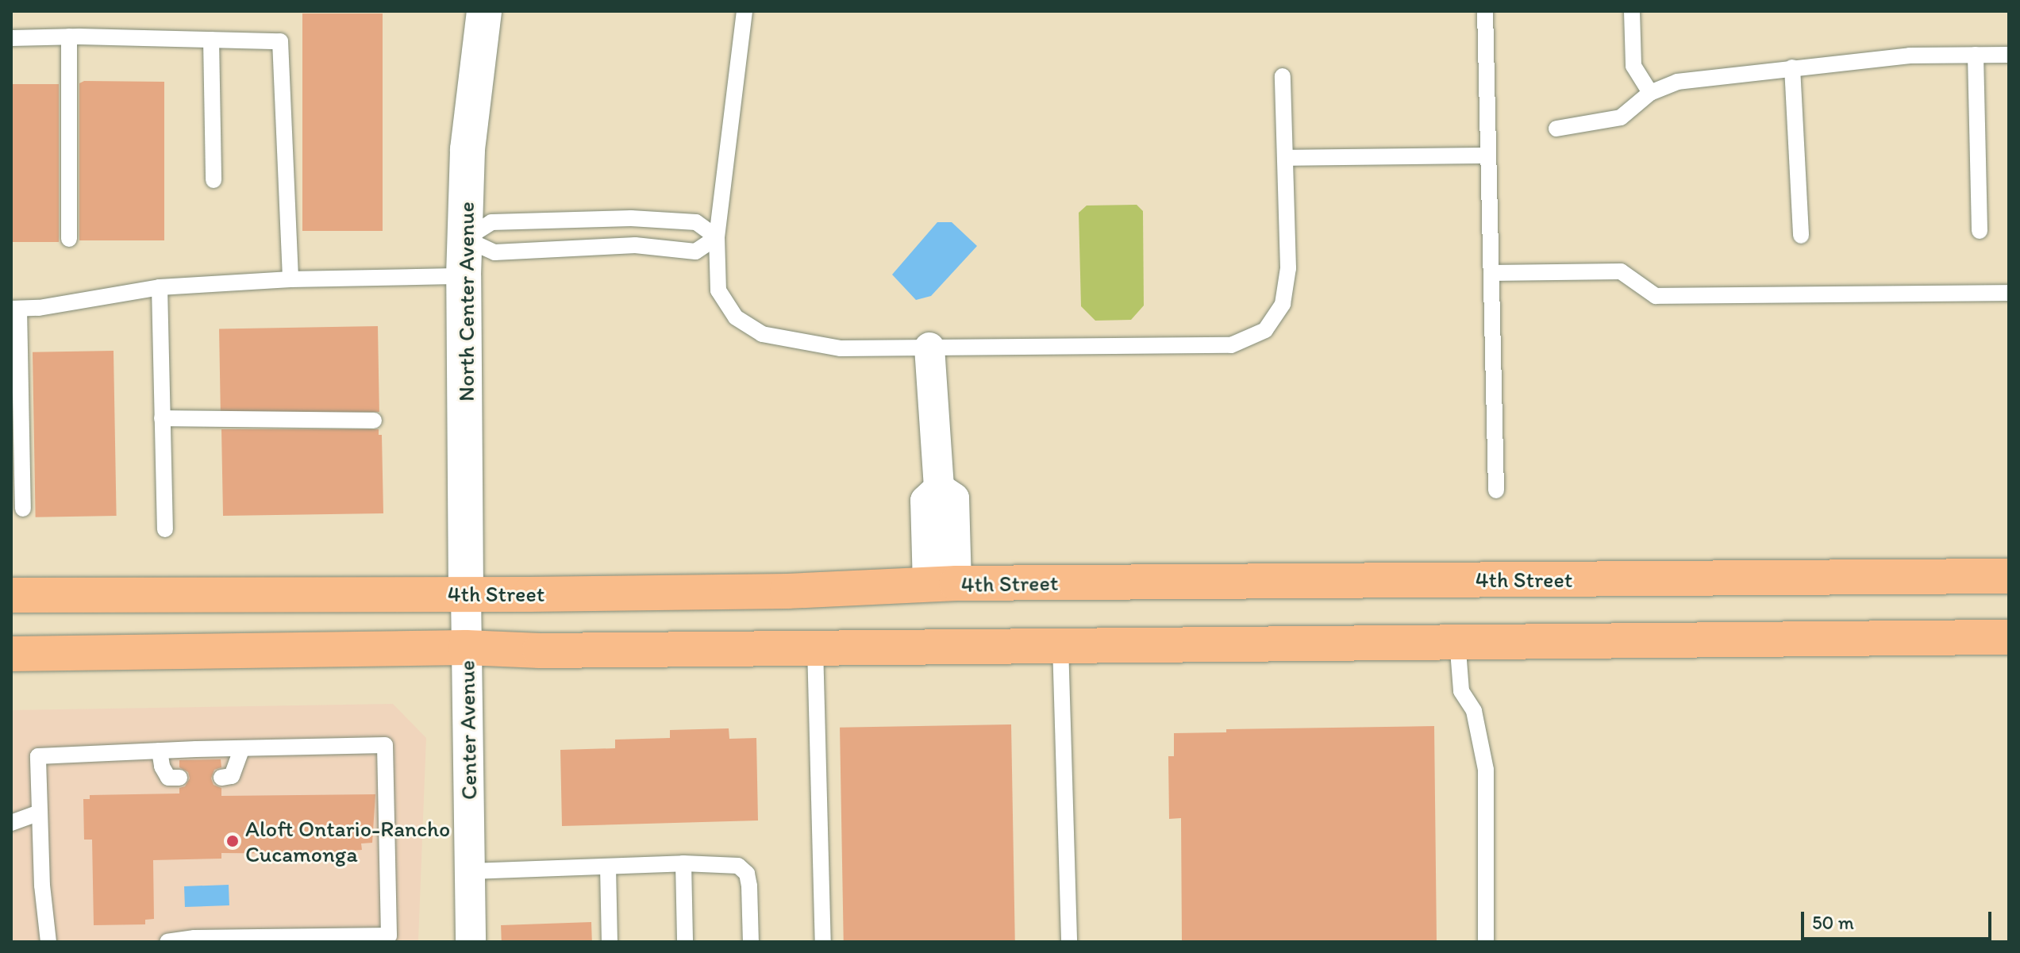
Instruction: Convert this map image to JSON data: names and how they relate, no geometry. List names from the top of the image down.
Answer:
{
  "streets": {
    "main road": ["4th Street"],
    "street": ["North Center Avenue", "Center Avenue"]
  },
  "crossings": [
    ["North Center Avenue", "4th Street"],
    ["North Center Avenue", "Center Avenue"],
    ["4th Street", "Center Avenue"]
  ],
  "places": ["Aloft Ontario-Rancho Cucamonga"],
  "scale_bar": "50 m"
}
